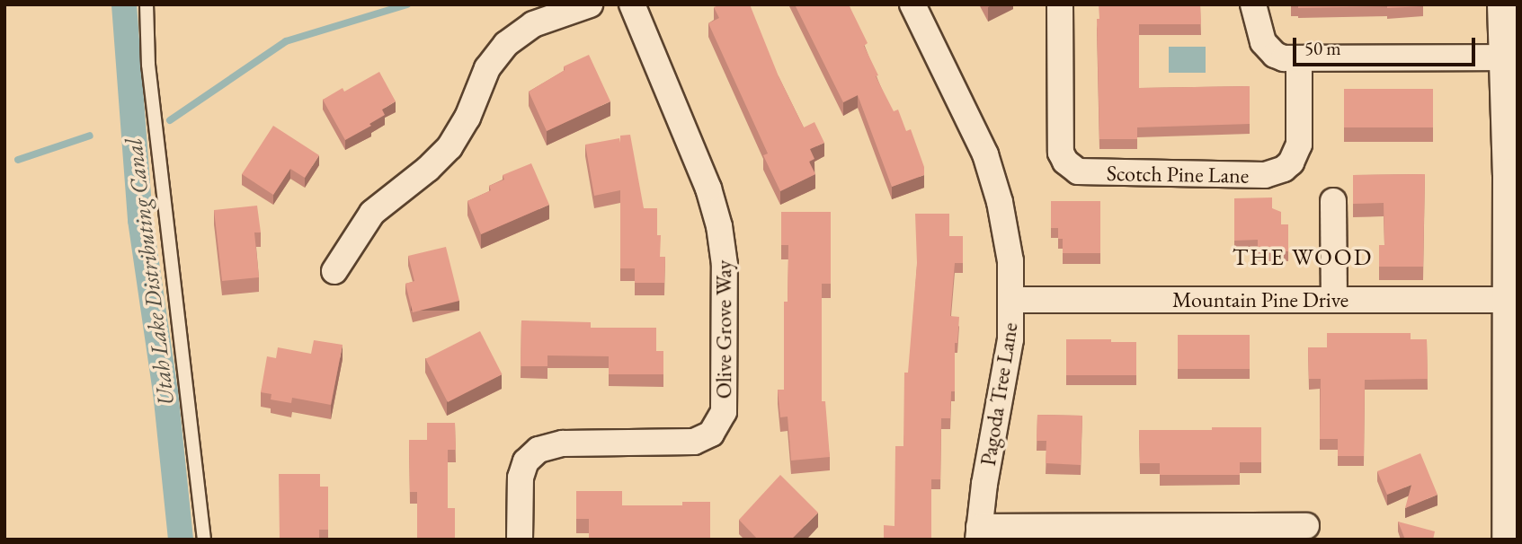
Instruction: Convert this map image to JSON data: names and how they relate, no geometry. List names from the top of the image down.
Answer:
{
  "streets": {
    "street": [
      "Scotch Pine Lane",
      "Mountain Pine Drive",
      "Olive Grove Way",
      "Pagoda Tree Lane"
    ]
  },
  "crossings": [
    ["Mountain Pine Drive", "Pagoda Tree Lane"]
  ],
  "districts": ["THE WOOD"],
  "water": ["Utah Lake Distributing Canal"],
  "scale_bar": "50 m"
}
